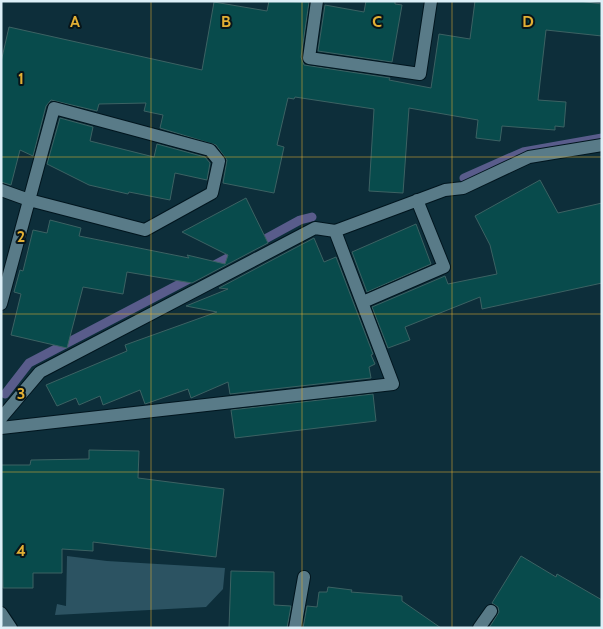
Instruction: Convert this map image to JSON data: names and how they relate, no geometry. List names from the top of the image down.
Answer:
{
  "grid": {
    "columns": [
      "A",
      "B",
      "C",
      "D"
    ],
    "rows": [
      "1",
      "2",
      "3",
      "4"
    ]
  }
}
